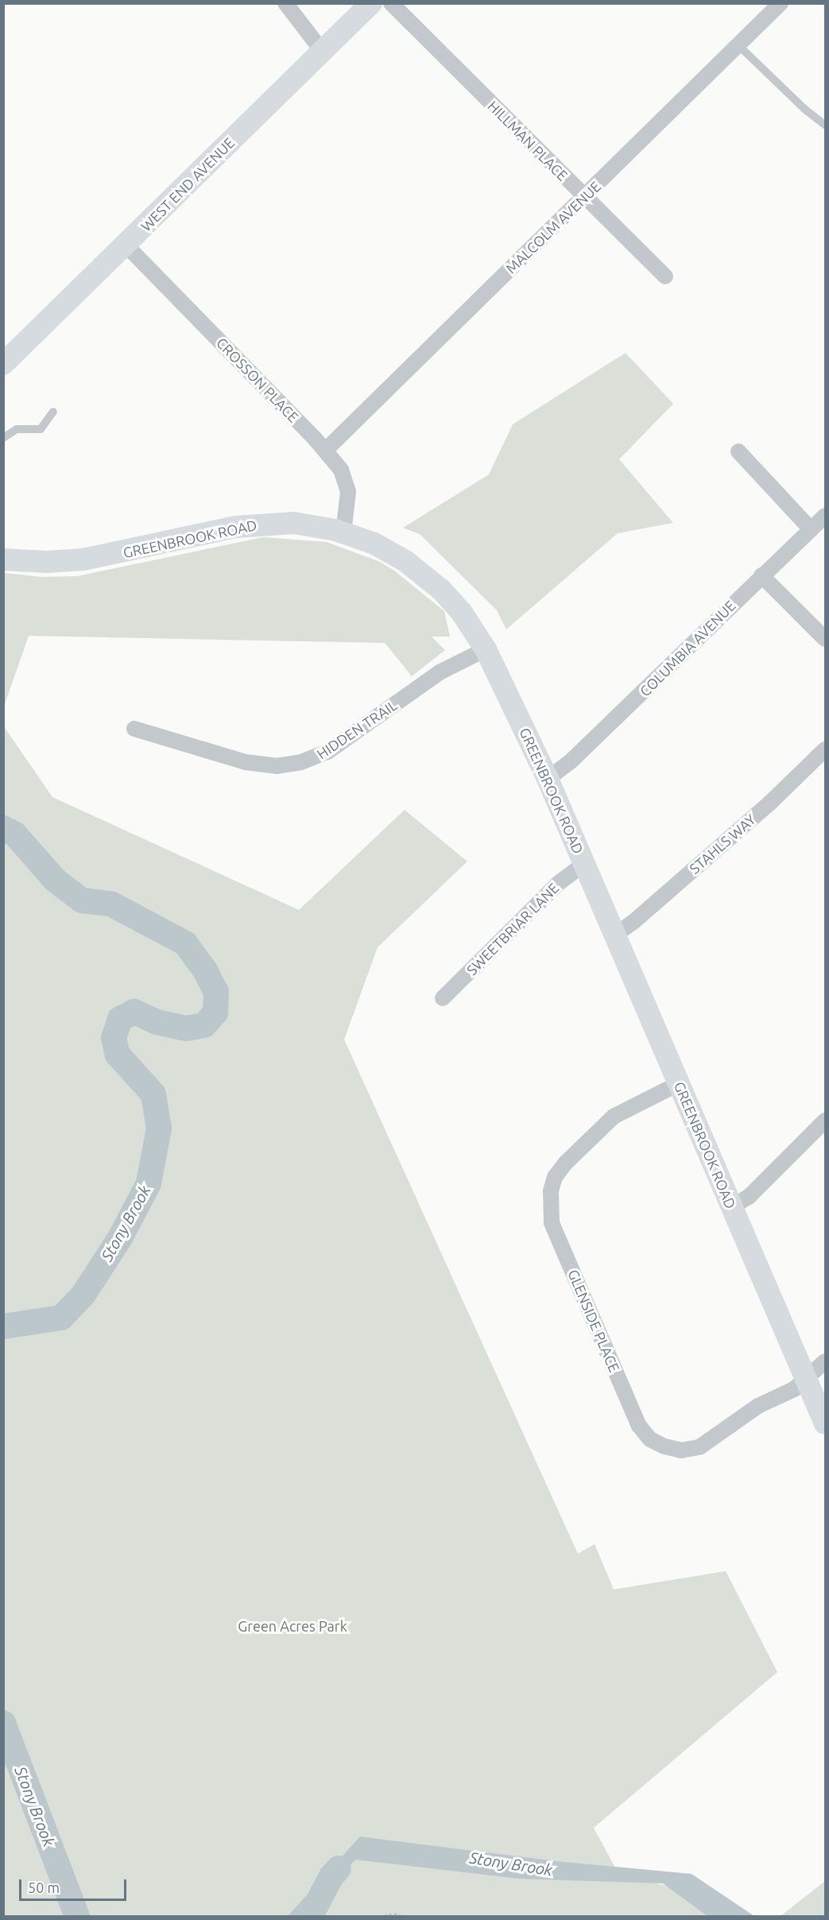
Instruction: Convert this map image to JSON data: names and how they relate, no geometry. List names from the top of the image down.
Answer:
{
  "streets": {
    "street": [
      "HILLMAN PLACE",
      "WEST END AVENUE",
      "MALCOLM AVENUE",
      "CROSSON PLACE",
      "GREENBROOK ROAD",
      "COLUMBIA AVENUE",
      "HIDDEN TRAIL",
      "STAHLS WAY",
      "SWEETBRIAR LANE",
      "GLENSIDE PLACE"
    ]
  },
  "crossings": [
    ["HILLMAN PLACE", "MALCOLM AVENUE"],
    ["WEST END AVENUE", "CROSSON PLACE"],
    ["MALCOLM AVENUE", "CROSSON PLACE"],
    ["CROSSON PLACE", "GREENBROOK ROAD"],
    ["GREENBROOK ROAD", "COLUMBIA AVENUE"],
    ["GREENBROOK ROAD", "HIDDEN TRAIL"],
    ["GREENBROOK ROAD", "STAHLS WAY"],
    ["GREENBROOK ROAD", "SWEETBRIAR LANE"],
    ["GREENBROOK ROAD", "GLENSIDE PLACE"]
  ],
  "water": ["Stony Brook"],
  "parks": ["Green Acres Park"],
  "scale_bar": "50 m"
}
